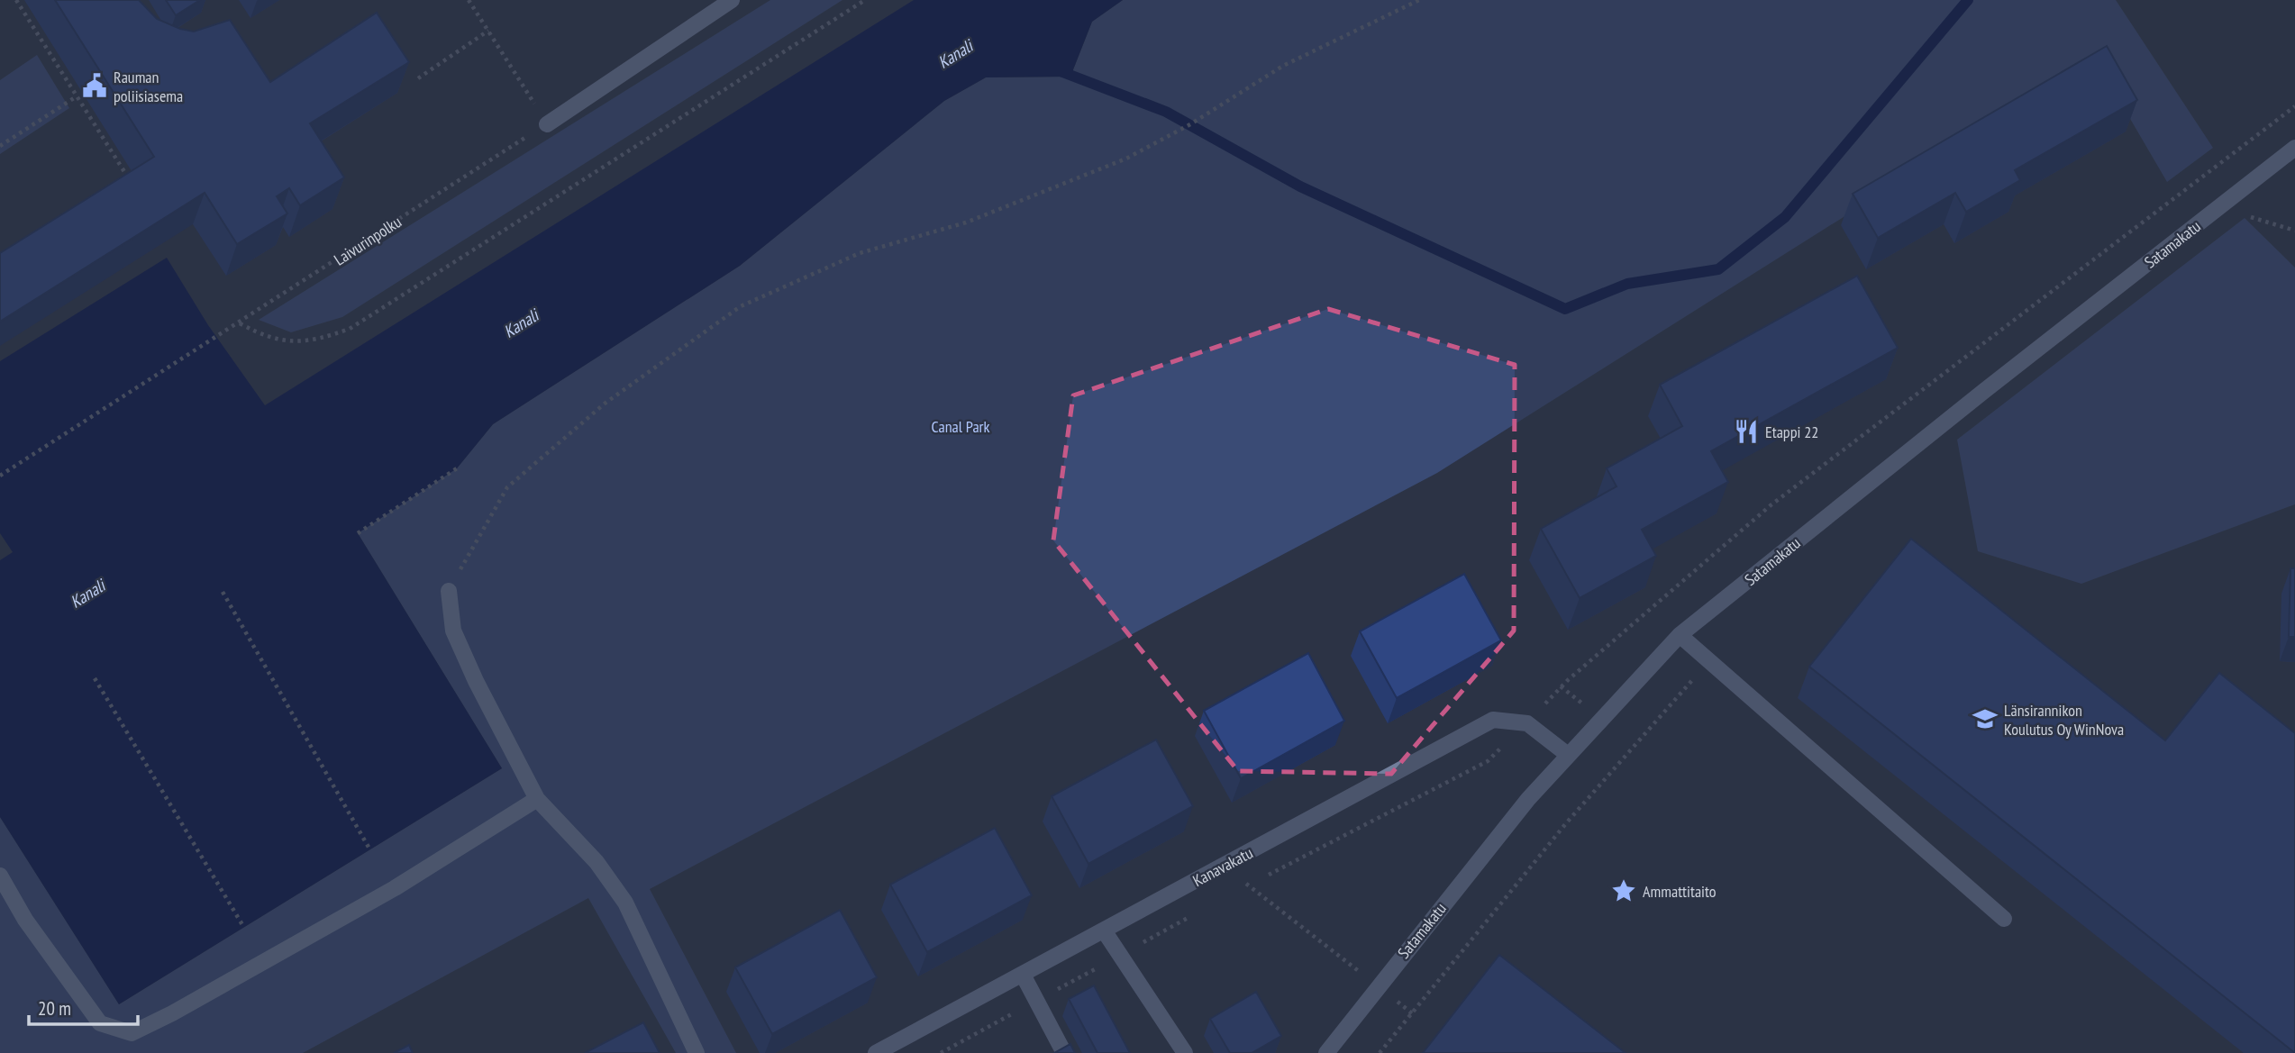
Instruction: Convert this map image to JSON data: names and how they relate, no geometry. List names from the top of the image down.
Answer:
{
  "streets": {
    "street": ["Satamakatu", "Kanavakatu"],
    "path": ["Laivurinpolku"]
  },
  "water": ["Kanali"],
  "parks": ["Canal Park"],
  "places": {
    "public building": ["Rauman poliisiasema"],
    "restaurant": ["Etappi 22"],
    "school or university": ["Länsirannikon Koulutus Oy WinNova"],
    "place": ["Ammattitaito"]
  },
  "scale_bar": "20 m"
}
